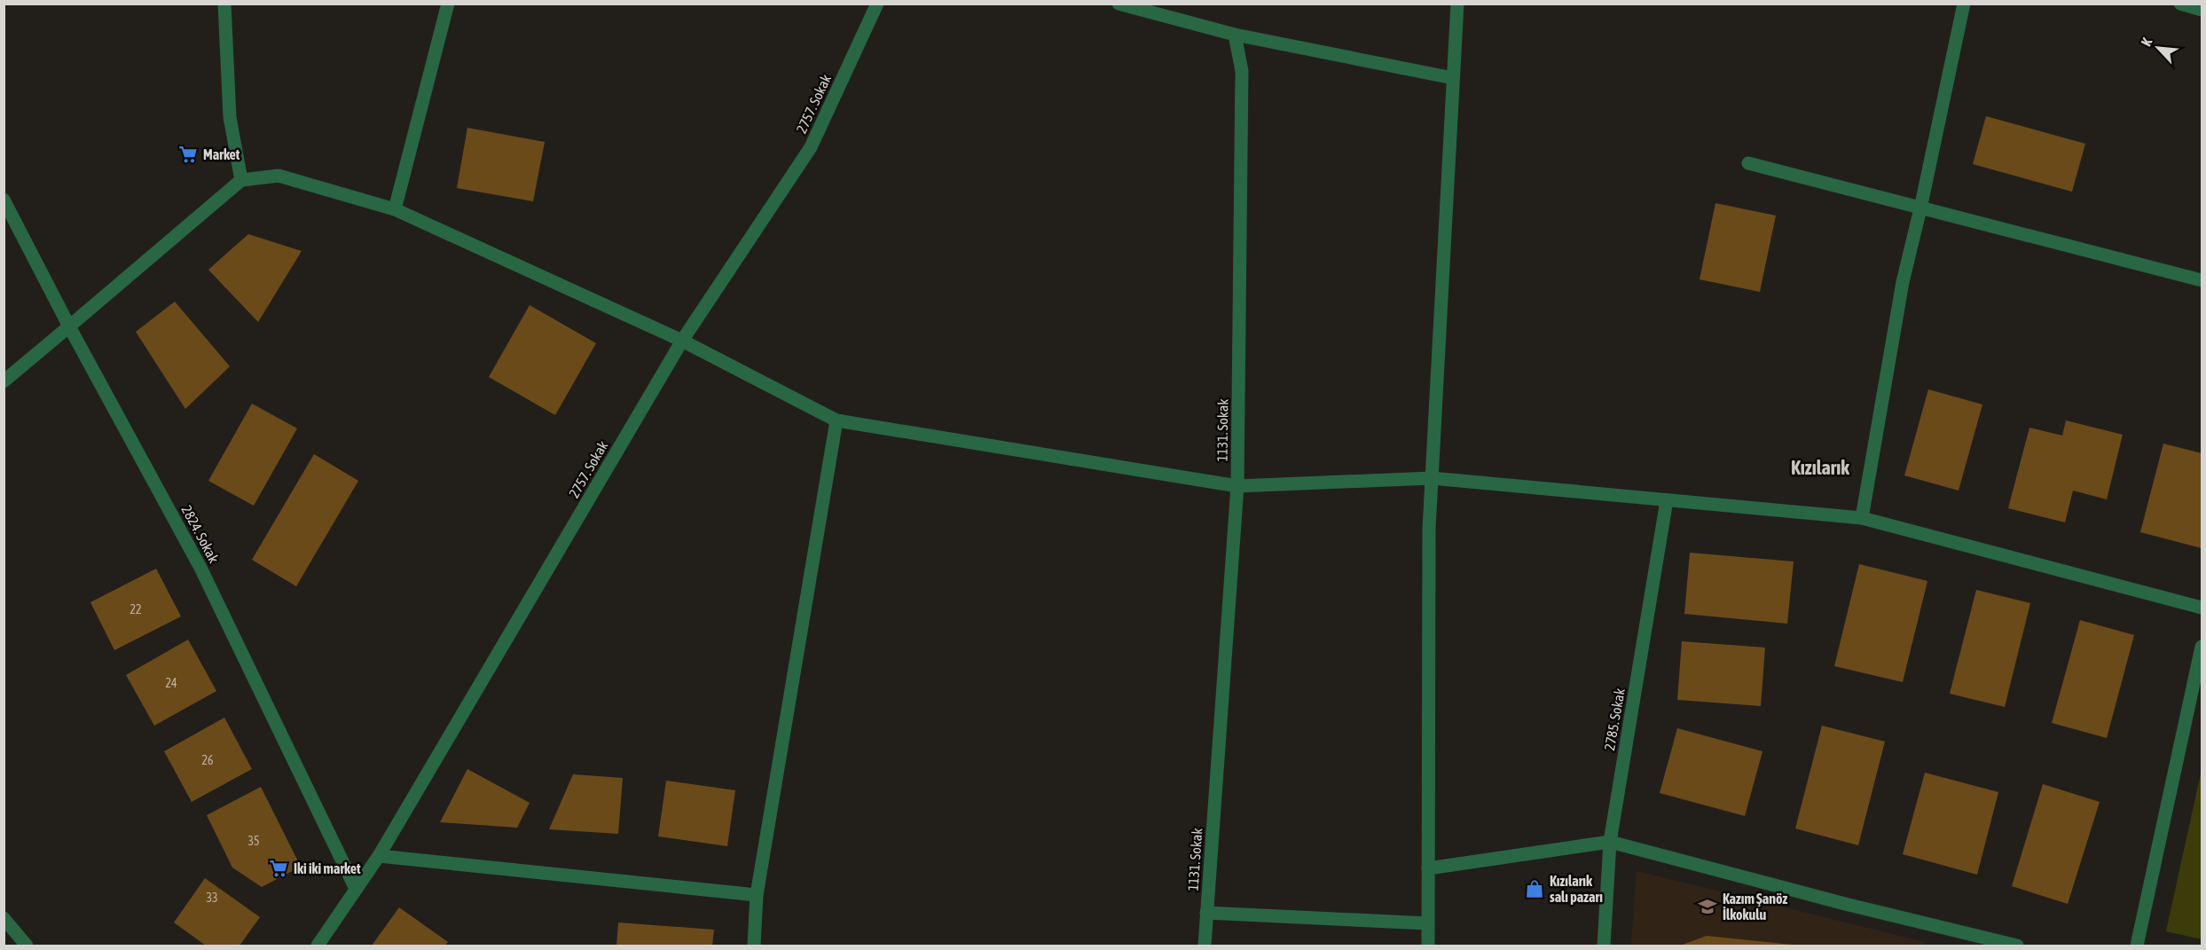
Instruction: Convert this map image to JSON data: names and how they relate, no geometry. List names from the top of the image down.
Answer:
{
  "streets": {
    "street": [
      "2757. Sokak",
      "1131. Sokak",
      "2824. Sokak",
      "2785. Sokak"
    ]
  },
  "crossings": [
    ["2757. Sokak", "2824. Sokak"]
  ],
  "districts": ["Kızılarık"],
  "places": {
    "supermarket": ["Market", "Iki iki market"],
    "shop": ["Kızılarık salı pazarı"],
    "school or university": ["Kazım Şanöz İlkokulu"]
  },
  "house_numbers": [
    "22",
    "24",
    "26",
    "35",
    "33"
  ],
  "north": "top left"
}
